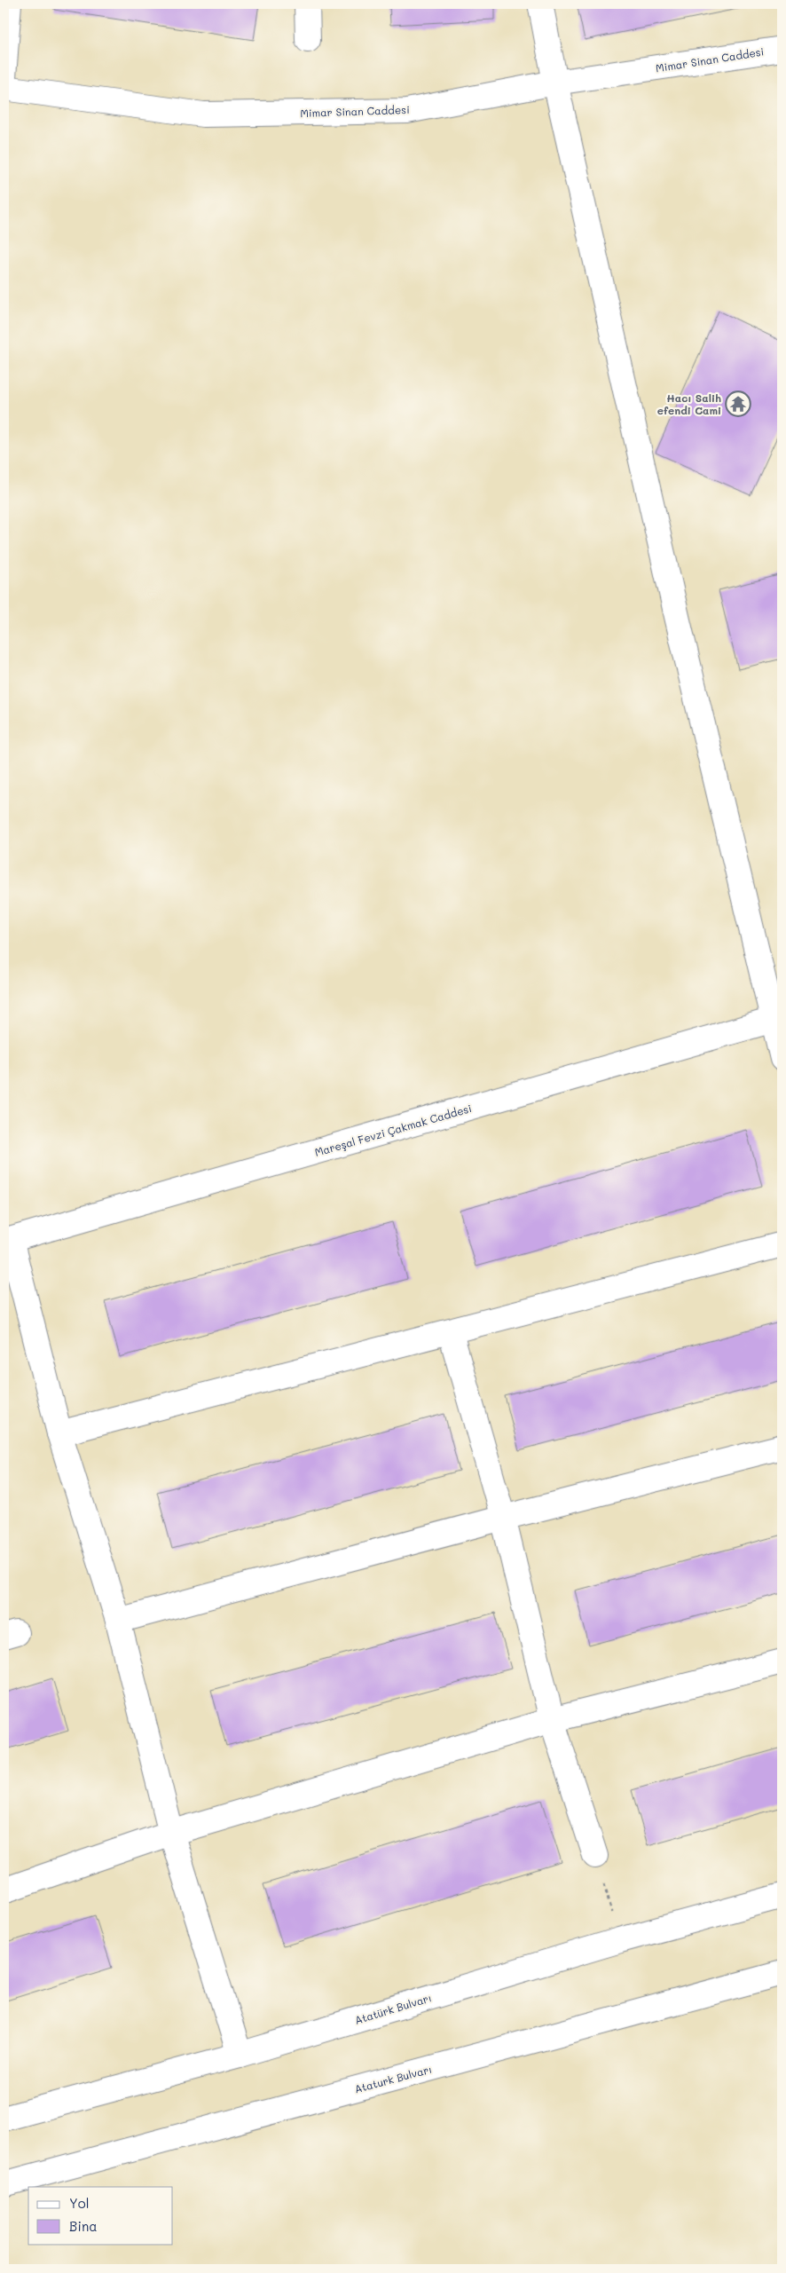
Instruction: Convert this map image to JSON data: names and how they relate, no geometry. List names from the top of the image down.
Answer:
{
  "streets": {
    "street": [
      "Mimar Sinan Caddesi",
      "Mareşal Fevzi Çakmak Caddesi",
      "Atatürk Bulvarı",
      "Ataturk Bulvarı"
    ]
  },
  "places": {
    "temple": ["Hacı Salih efendi Cami"]
  },
  "legend": ["Yol", "Bina"]
}
